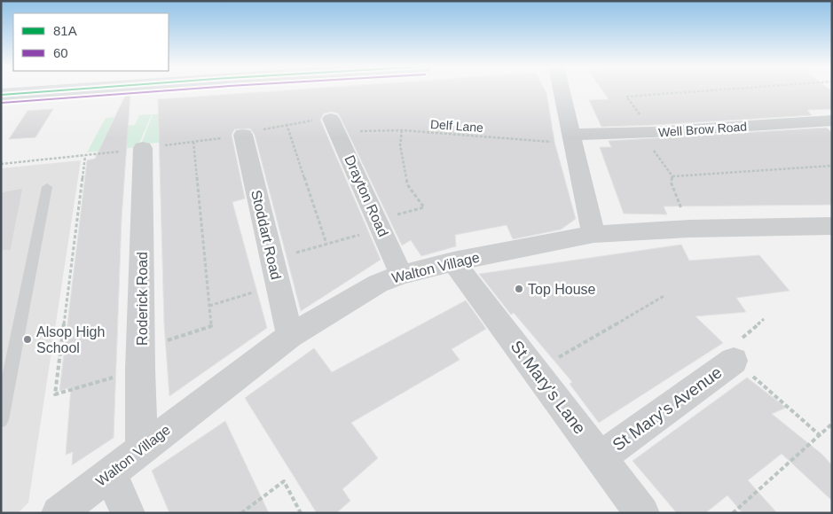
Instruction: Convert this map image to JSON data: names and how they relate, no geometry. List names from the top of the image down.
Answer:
{
  "streets": {
    "street": [
      "Well Brow Road",
      "Drayton Road",
      "Stoddart Road",
      "Walton Village",
      "Roderick Road",
      "St Mary's Lane",
      "St Mary's Avenue"
    ],
    "path": ["Delf Lane"]
  },
  "crossings": [
    ["Delf Lane", "Well Brow Road"],
    ["Delf Lane", "Drayton Road"],
    ["Drayton Road", "Walton Village"],
    ["Stoddart Road", "Walton Village"],
    ["Walton Village", "Roderick Road"],
    ["Walton Village", "St Mary's Lane"],
    ["St Mary's Lane", "St Mary's Avenue"]
  ],
  "places": ["Top House", "Alsop High School"],
  "lines": ["transit line 81A", "transit line 60"],
  "legend": ["81A", "60"]
}
